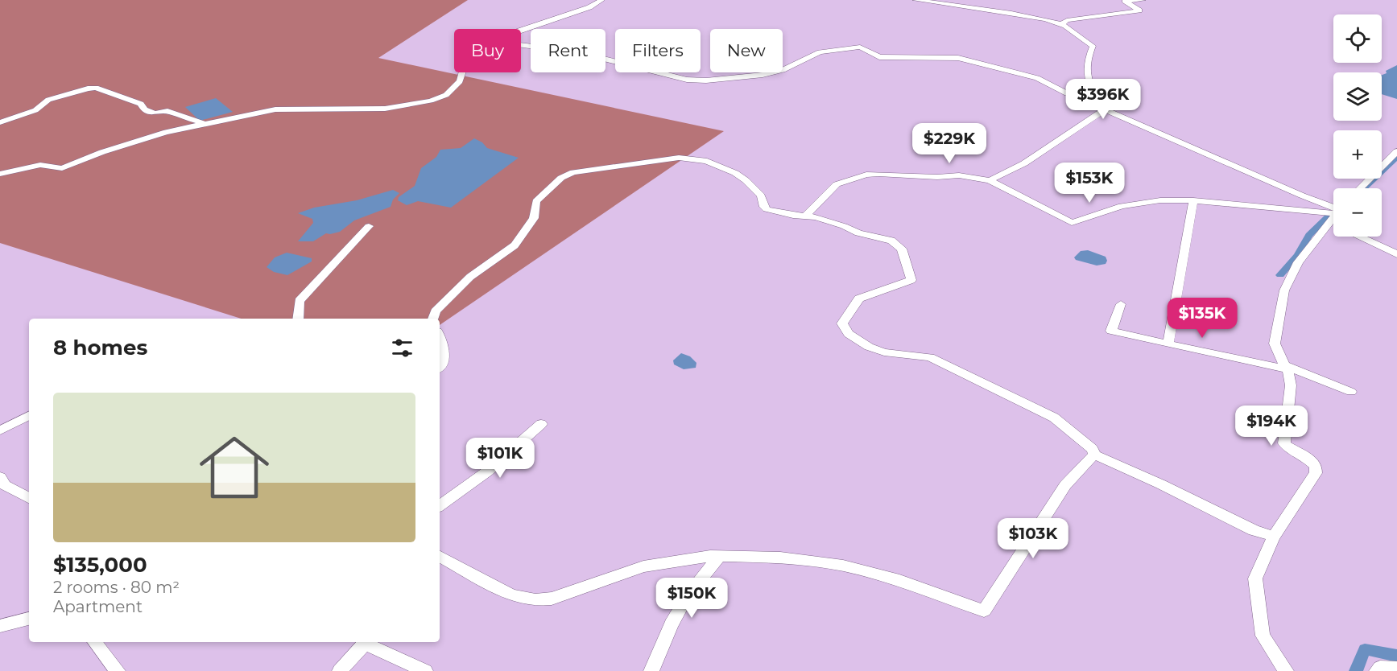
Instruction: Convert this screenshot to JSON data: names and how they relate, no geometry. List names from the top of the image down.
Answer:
{
  "page": {
    "map_buttons": ["+", "−"],
    "chip": [
      "Buy",
      "Rent",
      "Filters",
      "New"
    ],
    "price": [
      "$396K",
      "$229K",
      "$153K",
      "$135K",
      "$194K",
      "$101K",
      "$103K",
      "$150K"
    ],
    "heading": "8 homes",
    "list": [
      {
        "name": "$135,000",
        "note": "2 rooms · 80 m² · Apartment"
      }
    ]
  }
}
